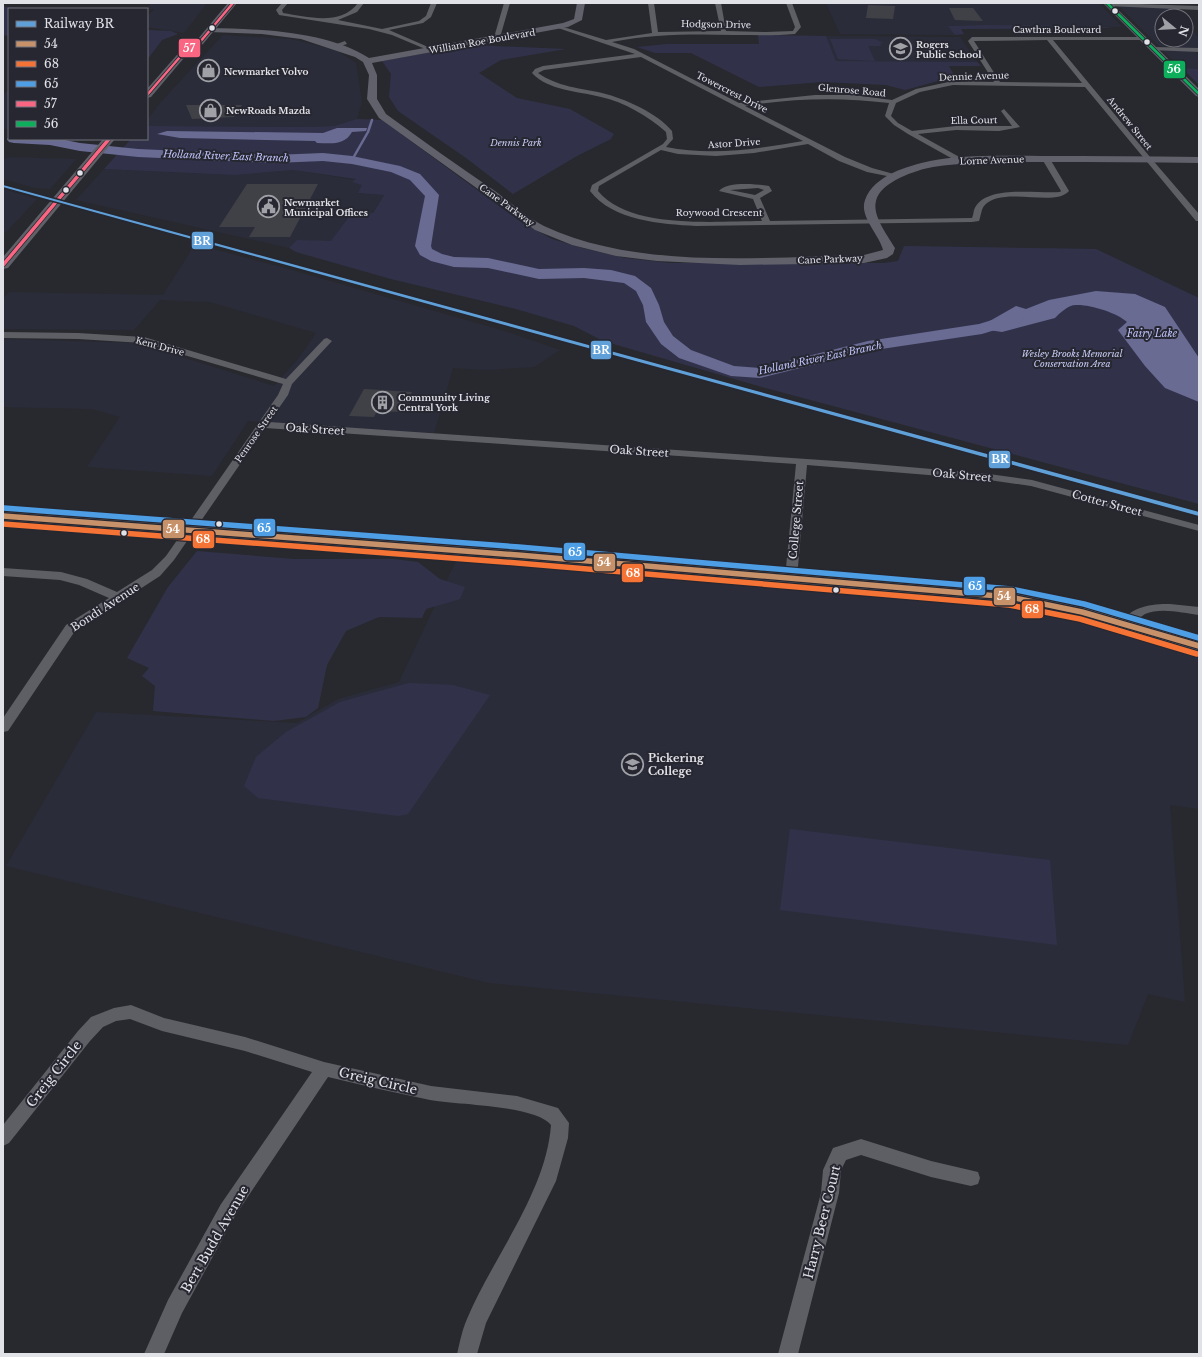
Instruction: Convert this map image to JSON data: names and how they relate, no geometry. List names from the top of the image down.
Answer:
{
  "streets": {
    "main road": ["William Roe Boulevard", "Lorne Avenue", "Cane Parkway"],
    "street": [
      "Hodgson Drive",
      "Cawthra Boulevard",
      "Dennie Avenue",
      "Glenrose Road",
      "Towercrest Drive",
      "Ella Court",
      "Andrew Street",
      "Astor Drive",
      "Roywood Crescent",
      "Kent Drive",
      "Oak Street",
      "Penrose Street",
      "Cotter Street",
      "College Street",
      "Bondi Avenue",
      "Greig Circle",
      "Harry Beer Court",
      "Bert Budd Avenue"
    ]
  },
  "crossings": [
    ["Hodgson Drive", "Towercrest Drive"],
    ["Cawthra Boulevard", "Dennie Avenue"],
    ["Cawthra Boulevard", "Andrew Street"],
    ["William Roe Boulevard", "Towercrest Drive"],
    ["William Roe Boulevard", "Cane Parkway"],
    ["Dennie Avenue", "Glenrose Road"],
    ["Dennie Avenue", "Andrew Street"],
    ["Glenrose Road", "Towercrest Drive"],
    ["Towercrest Drive", "Astor Drive"],
    ["Towercrest Drive", "Lorne Avenue"],
    ["Towercrest Drive", "Roywood Crescent"],
    ["Andrew Street", "Lorne Avenue"],
    ["Astor Drive", "Roywood Crescent"],
    ["Lorne Avenue", "Cane Parkway"],
    ["Lorne Avenue", "Roywood Crescent"],
    ["Kent Drive", "Penrose Street"],
    ["Oak Street", "Penrose Street"],
    ["Oak Street", "Cotter Street"],
    ["Oak Street", "College Street"],
    ["Penrose Street", "Bondi Avenue"],
    ["Greig Circle", "Bert Budd Avenue"]
  ],
  "water": ["Holland River East Branch", "Fairy Lake"],
  "parks": ["Dennis Park", "Wesley Brooks Memorial Conservation Area"],
  "places": {
    "school or university": ["Rogers Public School", "Pickering College"],
    "shop": ["Newmarket Volvo", "NewRoads Mazda"],
    "public building": ["Newmarket Municipal Offices"],
    "building": ["Community Living Central York"]
  },
  "lines": [
    "transit line 57",
    "transit line 56",
    "rail line BR",
    "transit line 65",
    "transit line 54",
    "transit line 68"
  ],
  "legend": [
    "Railway BR",
    "54",
    "68",
    "65",
    "57",
    "56"
  ],
  "north": "right"
}
